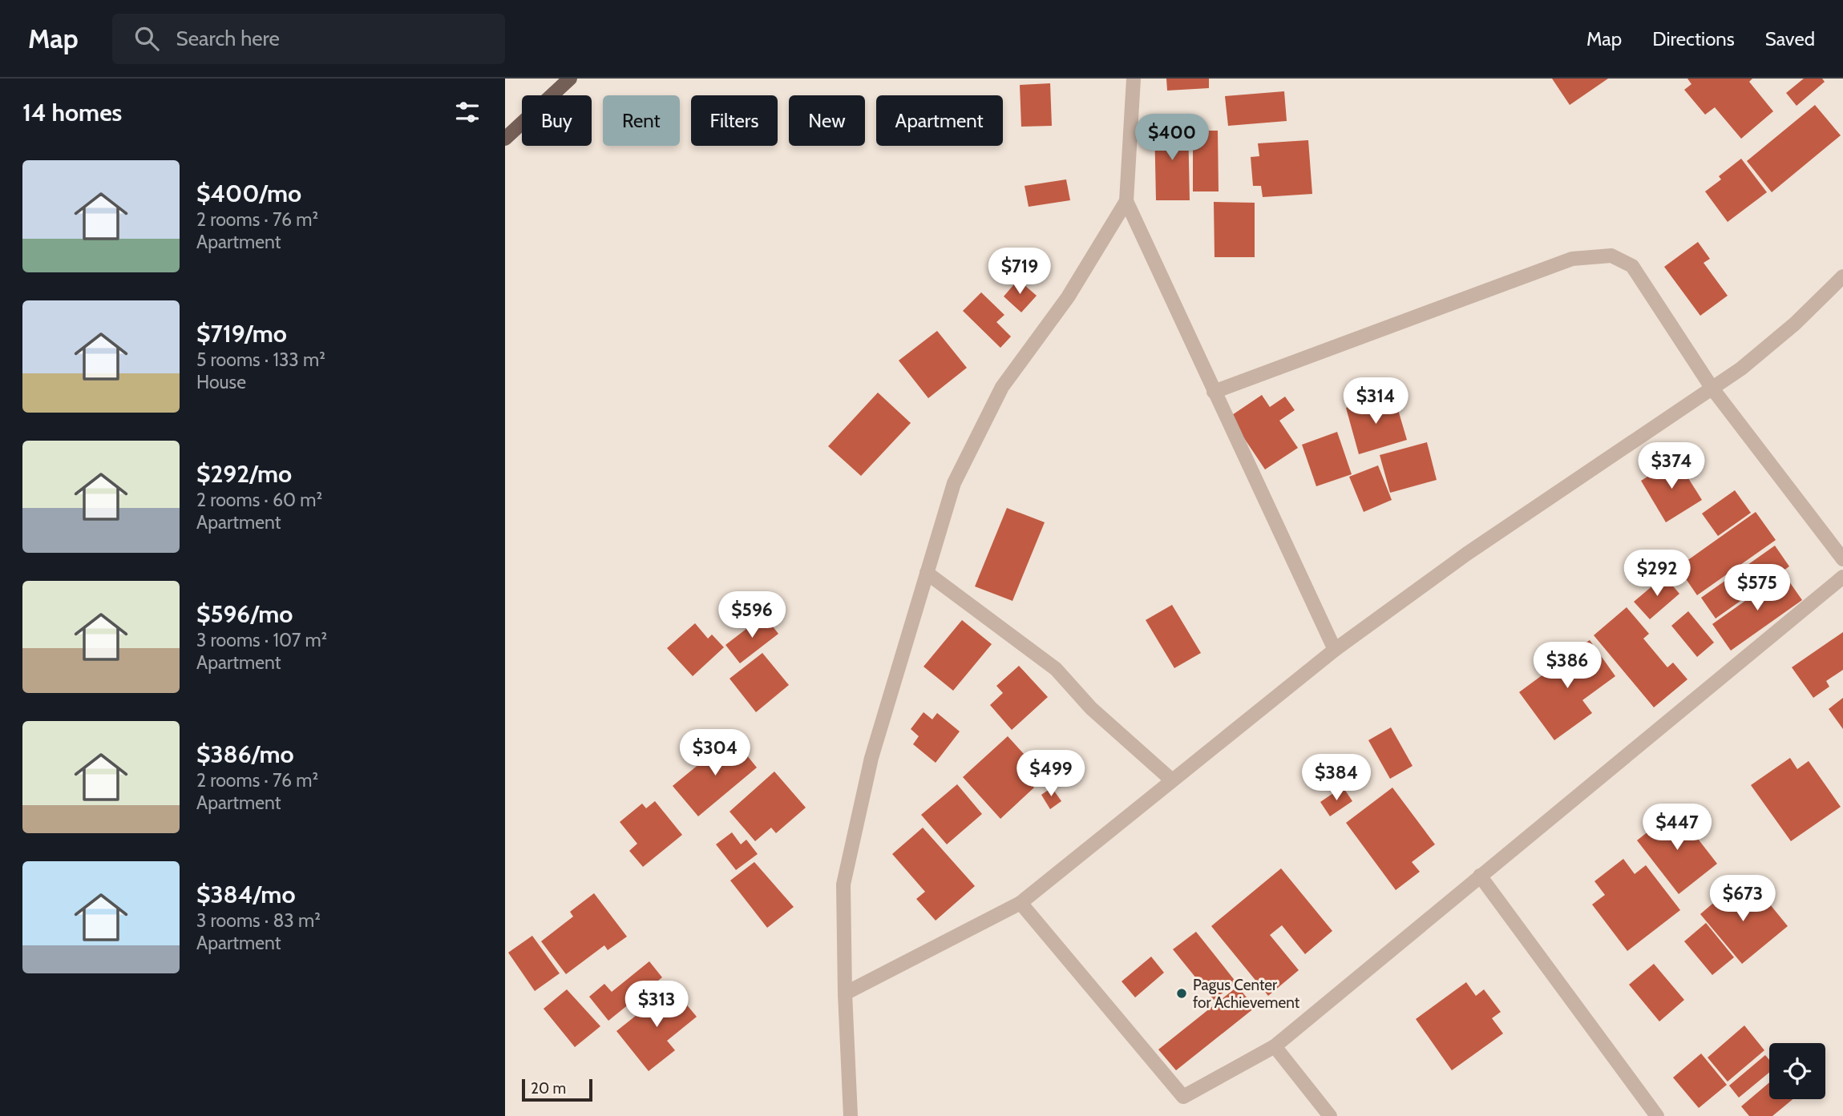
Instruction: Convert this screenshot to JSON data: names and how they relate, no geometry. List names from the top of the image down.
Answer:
{
  "places": ["Pagus Center for Achievement"],
  "scale_bar": "20 m",
  "page": {
    "header": "Map",
    "search": "Search here",
    "nav": ["Map", "Directions", "Saved"],
    "heading": "14 homes",
    "chip": [
      "Buy",
      "Rent",
      "Filters",
      "New",
      "Apartment"
    ],
    "price": [
      "$400",
      "$719",
      "$314",
      "$374",
      "$292",
      "$575",
      "$596",
      "$386",
      "$304",
      "$499",
      "$384",
      "$447",
      "$673",
      "$313"
    ],
    "list": [
      {
        "name": "$400/mo",
        "note": "2 rooms · 76 m² · Apartment"
      },
      {
        "name": "$719/mo",
        "note": "5 rooms · 133 m² · House"
      },
      {
        "name": "$292/mo",
        "note": "2 rooms · 60 m² · Apartment"
      },
      {
        "name": "$596/mo",
        "note": "3 rooms · 107 m² · Apartment"
      },
      {
        "name": "$386/mo",
        "note": "2 rooms · 76 m² · Apartment"
      },
      {
        "name": "$384/mo",
        "note": "3 rooms · 83 m² · Apartment"
      }
    ],
    "scale": "20 m"
  }
}
